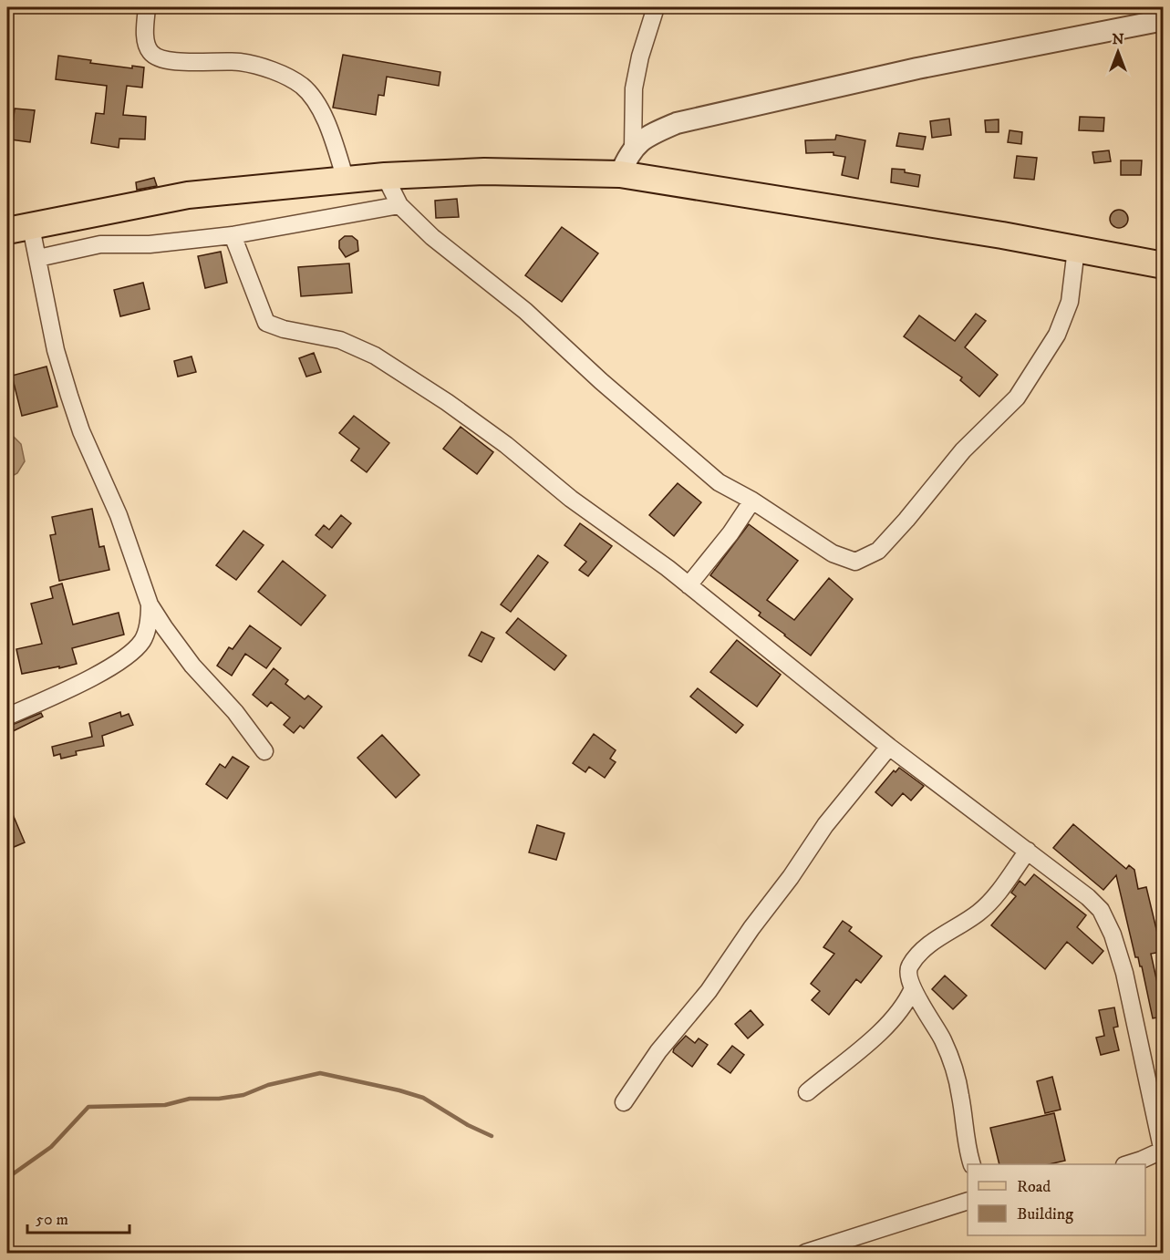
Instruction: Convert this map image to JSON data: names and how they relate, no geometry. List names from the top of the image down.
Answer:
{
  "legend": ["Road", "Building"],
  "scale_bar": "50 m",
  "north": "top"
}
